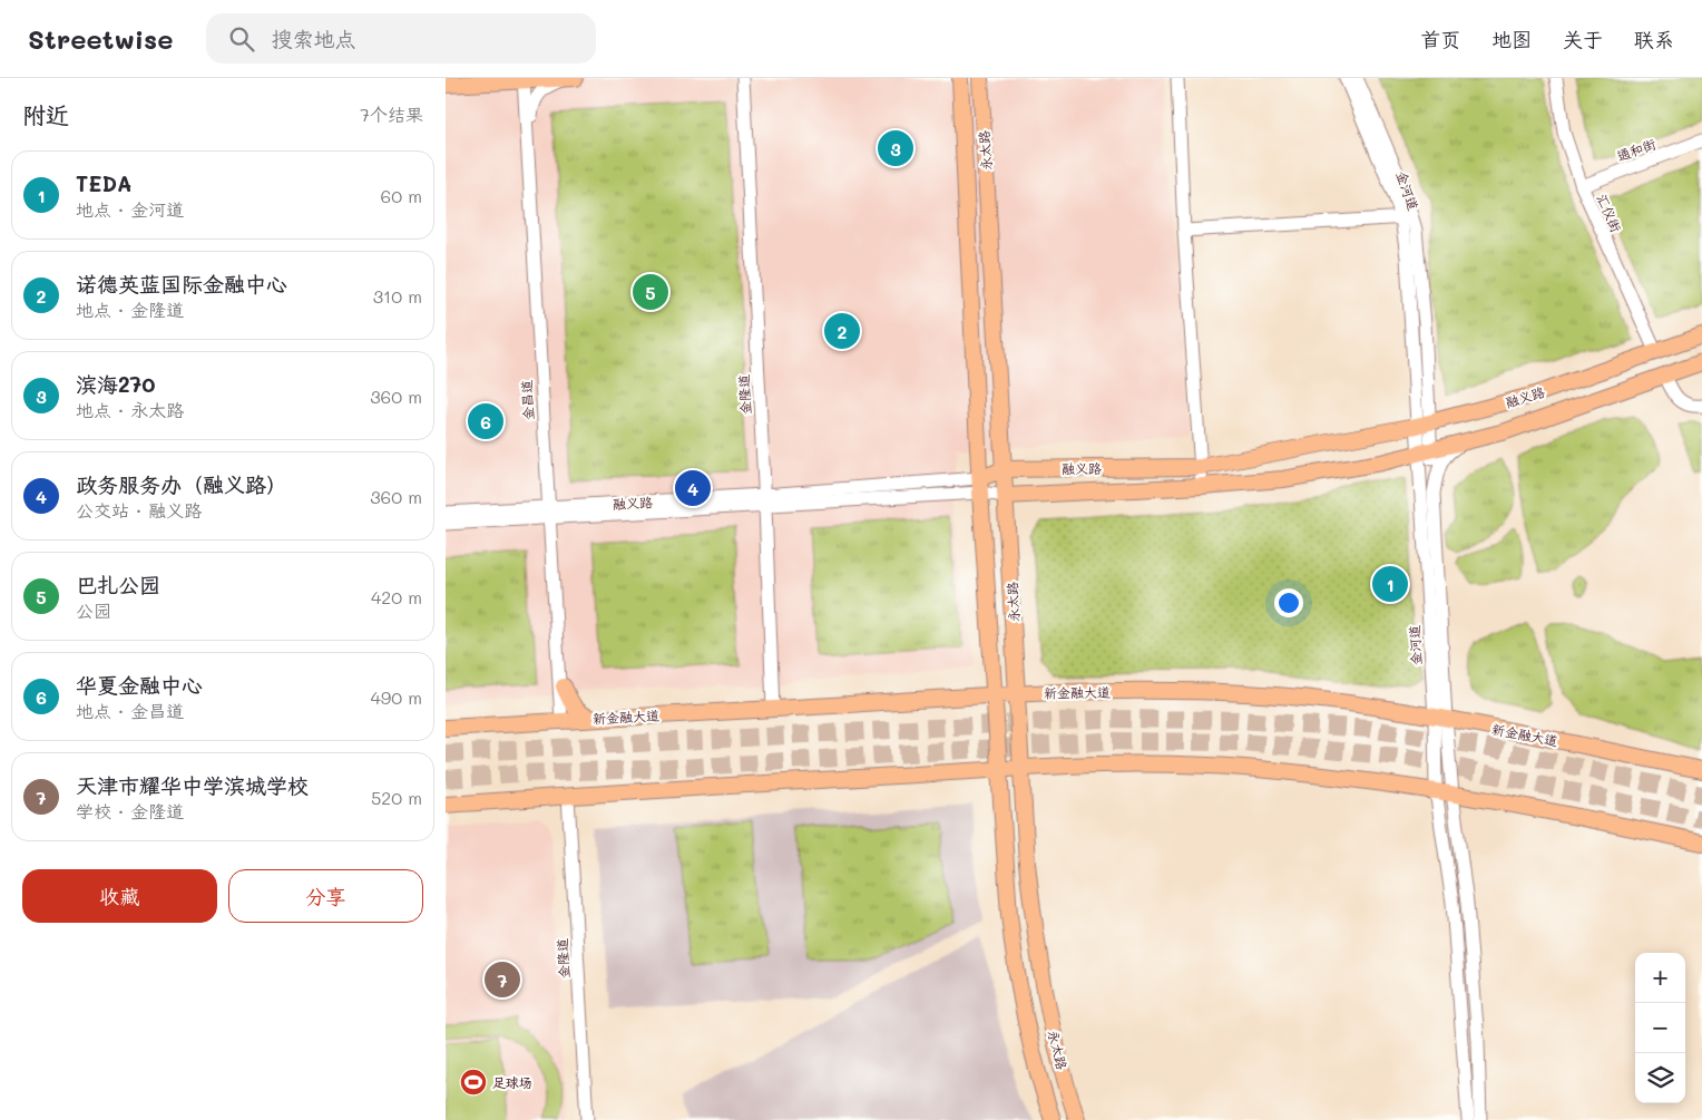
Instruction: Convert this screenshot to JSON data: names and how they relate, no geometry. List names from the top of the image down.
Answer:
{
  "streets": {
    "main road": ["永太路", "融义路", "新金融大道"],
    "street": [
      "通和街",
      "金河道",
      "汇仪街",
      "金隆道",
      "金昌道"
    ]
  },
  "crossings": [
    ["通和街", "汇仪街"],
    ["永太路", "融义路"],
    ["永太路", "新金融大道"],
    ["金河道", "融义路"],
    ["金河道", "新金融大道"],
    ["汇仪街", "融义路"],
    ["金隆道", "融义路"],
    ["金隆道", "新金融大道"],
    ["融义路", "金昌道"],
    ["金昌道", "新金融大道"]
  ],
  "places": {
    "sports": ["足球场"]
  },
  "page": {
    "header": "Streetwise",
    "search": "搜索地点",
    "nav": [
      "首页",
      "地图",
      "关于",
      "联系"
    ],
    "heading": ["附近", "7个结果"],
    "pins": [
      "3",
      "5",
      "2",
      "6",
      "4",
      "1",
      "7"
    ],
    "list": [
      {
        "mark": "1",
        "name": "TEDA",
        "note": "地点 · 金河道",
        "value": "60 m"
      },
      {
        "mark": "2",
        "name": "诺德英蓝国际金融中心",
        "note": "地点 · 金隆道",
        "value": "310 m"
      },
      {
        "mark": "3",
        "name": "滨海270",
        "note": "地点 · 永太路",
        "value": "360 m"
      },
      {
        "mark": "4",
        "name": "政务服务办（融义路）",
        "note": "公交站 · 融义路",
        "value": "360 m"
      },
      {
        "mark": "5",
        "name": "巴扎公园",
        "note": "公园",
        "value": "420 m"
      },
      {
        "mark": "6",
        "name": "华夏金融中心",
        "note": "地点 · 金昌道",
        "value": "490 m"
      },
      {
        "mark": "7",
        "name": "天津市耀华中学滨城学校",
        "note": "学校 · 金隆道",
        "value": "520 m"
      }
    ],
    "buttons": ["收藏", "分享"],
    "map_buttons": ["+", "−"]
  }
}
